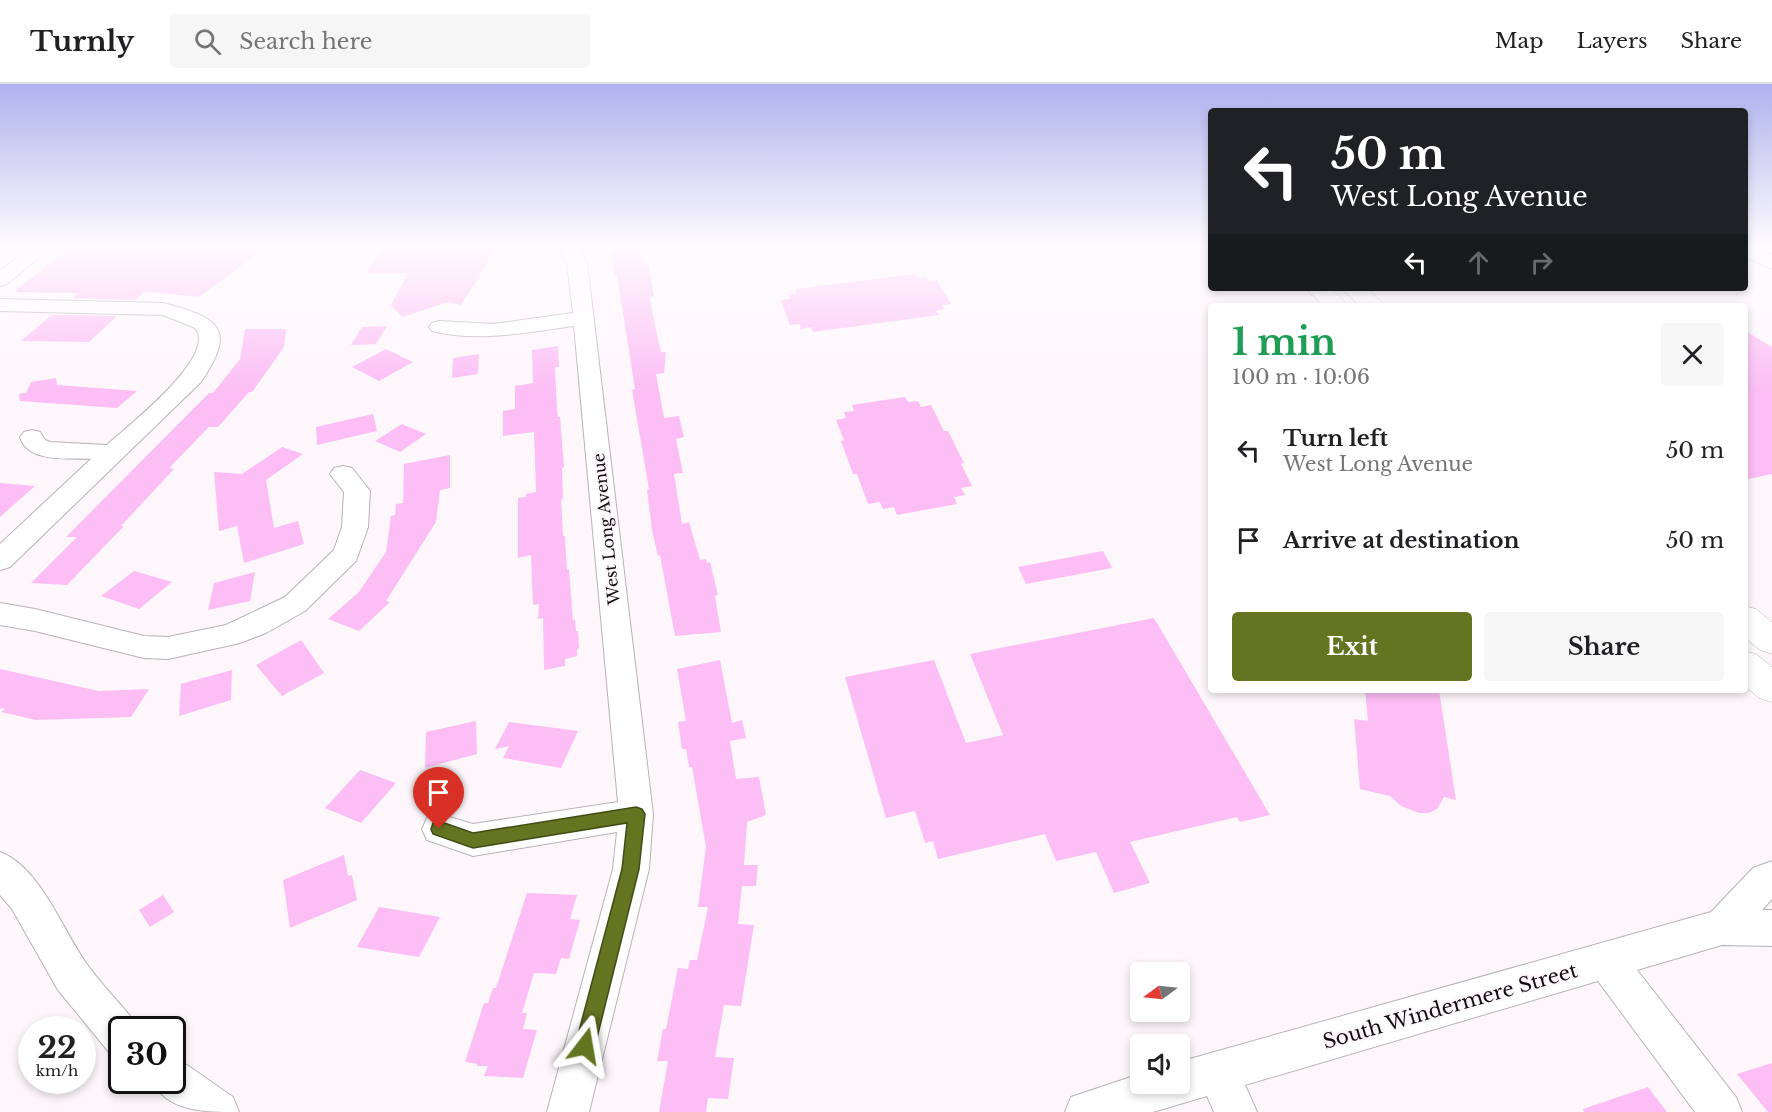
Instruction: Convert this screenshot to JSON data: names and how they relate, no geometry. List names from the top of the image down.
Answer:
{
  "streets": {
    "street": ["West Long Avenue", "South Windermere Street"]
  },
  "north": "left",
  "page": {
    "header": "Turnly",
    "search": "Search here",
    "nav": ["Map", "Layers", "Share"],
    "turn": ["50 m", "West Long Avenue"],
    "heading": ["1 min", "100 m · 10:06"],
    "list": [
      {
        "name": "Turn left",
        "note": "West Long Avenue",
        "value": "50 m"
      },
      {
        "name": "Arrive at destination",
        "value": "50 m"
      }
    ],
    "buttons": ["Exit", "Share"],
    "speed": "22 km/h",
    "limit": "30"
  }
}
